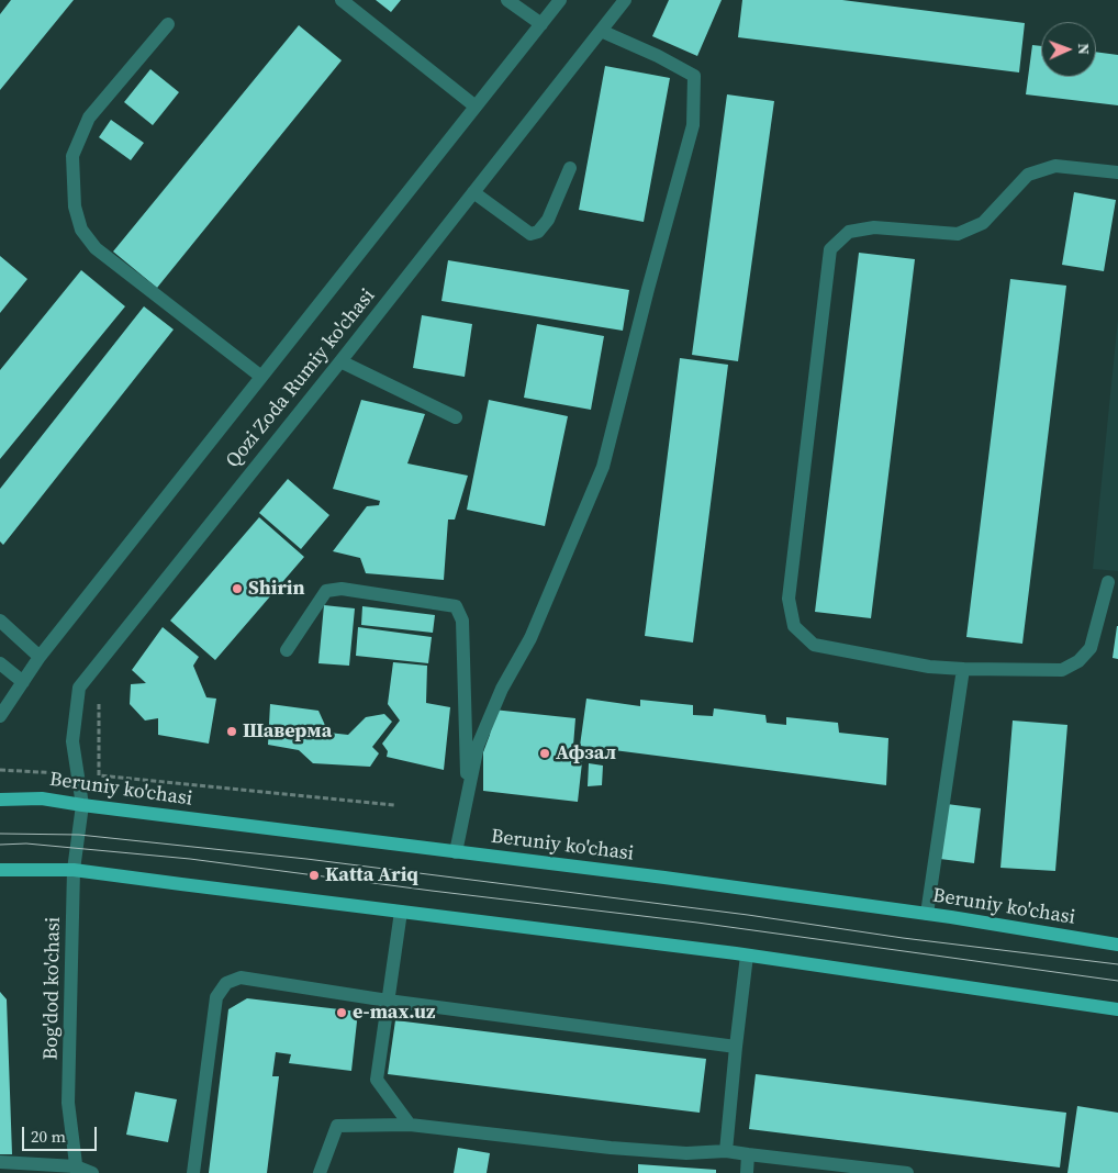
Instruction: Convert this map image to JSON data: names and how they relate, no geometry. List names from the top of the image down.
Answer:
{
  "streets": {
    "main road": ["Beruniy ko'chasi"],
    "street": ["Qozi Zoda Rumiy ko'chasi", "Bog'dod ko'chasi"]
  },
  "crossings": [
    ["Qozi Zoda Rumiy ko'chasi", "Beruniy ko'chasi"],
    ["Qozi Zoda Rumiy ko'chasi", "Bog'dod ko'chasi"],
    ["Beruniy ko'chasi", "Bog'dod ko'chasi"]
  ],
  "places": [
    "Shirin",
    "Шаверма",
    "Афзал",
    "Katta Ariq",
    "e-max.uz"
  ],
  "scale_bar": "20 m",
  "north": "right"
}
